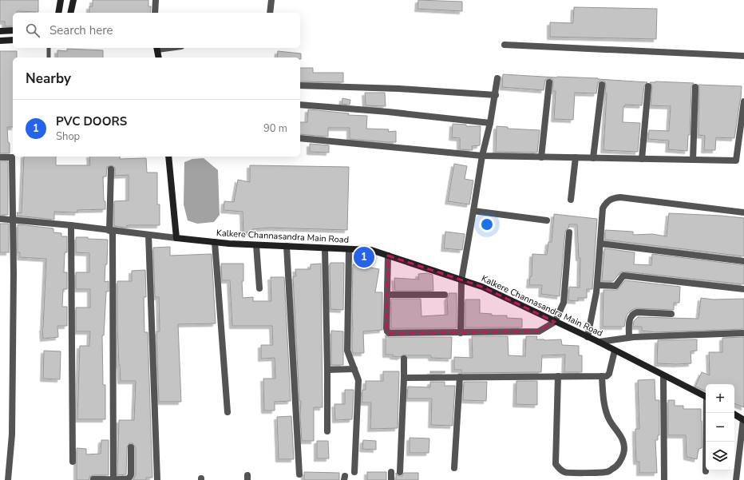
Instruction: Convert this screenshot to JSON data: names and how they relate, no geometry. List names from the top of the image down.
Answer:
{
  "streets": {
    "main road": ["Kalkere Channasandra Main Road"]
  },
  "page": {
    "search": "Search here",
    "heading": "Nearby",
    "list": [
      {
        "mark": "1",
        "name": "PVC DOORS",
        "note": "Shop",
        "value": "90 m"
      }
    ],
    "pins": "1",
    "map_buttons": ["+", "−"]
  }
}
